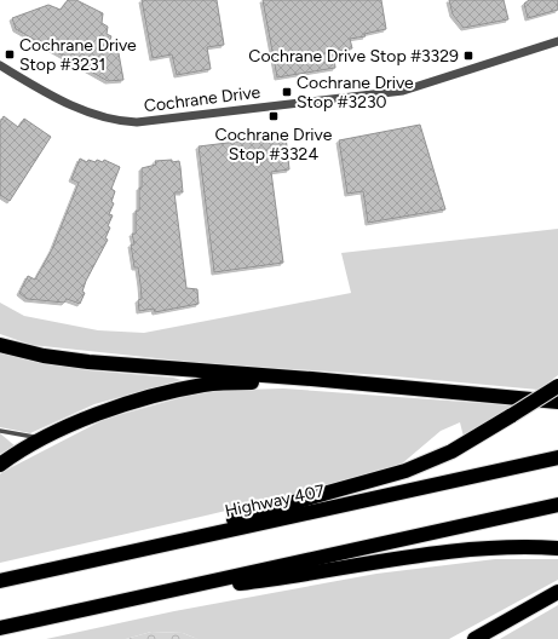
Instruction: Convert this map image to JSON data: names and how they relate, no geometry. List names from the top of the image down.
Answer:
{
  "streets": {
    "highway": ["Highway 407"],
    "street": ["Cochrane Drive"]
  },
  "places": {
    "transit": [
      "Cochrane Drive Stop #3231",
      "Cochrane Drive Stop #3329",
      "Cochrane Drive Stop #3230",
      "Cochrane Drive Stop #3324"
    ]
  }
}
